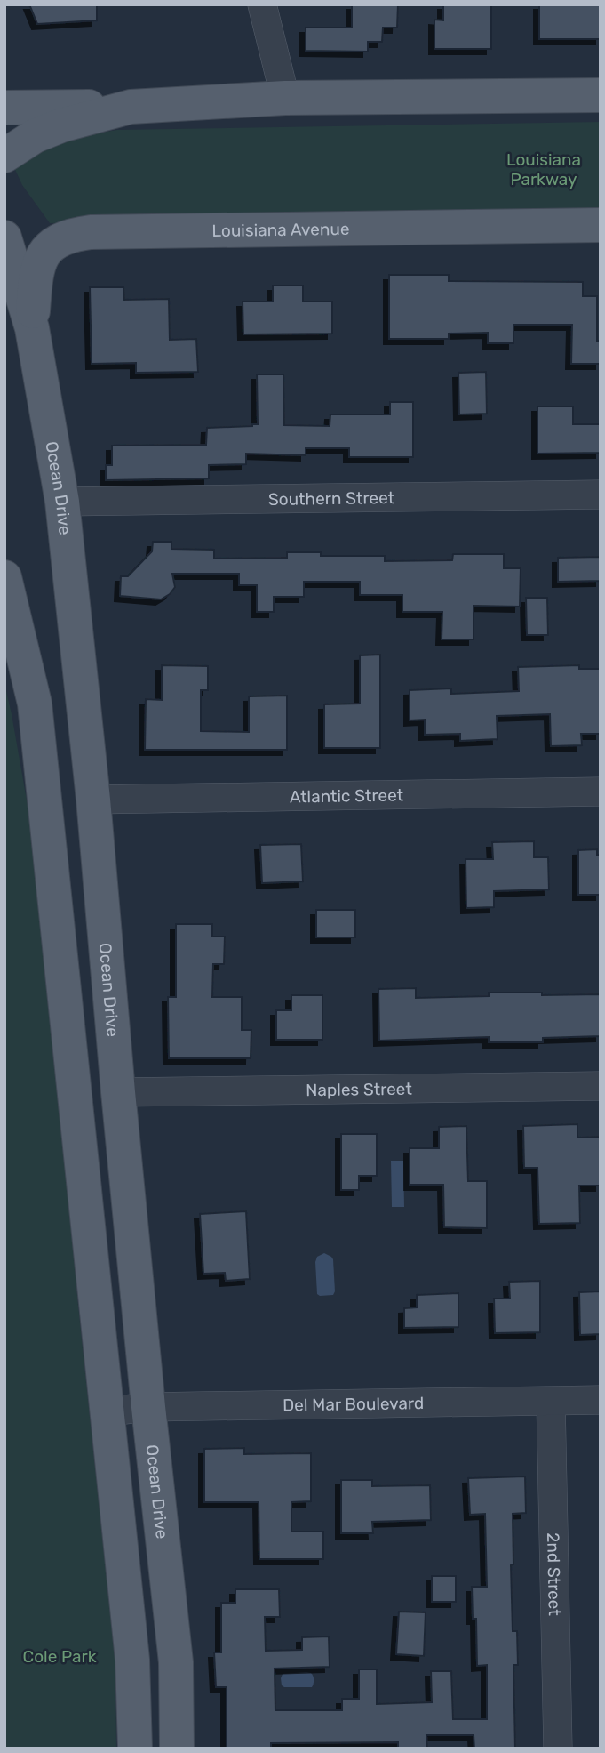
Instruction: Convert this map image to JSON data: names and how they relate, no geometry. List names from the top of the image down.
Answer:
{
  "streets": {
    "main road": ["Louisiana Avenue", "Ocean Drive"],
    "street": [
      "Southern Street",
      "Atlantic Street",
      "Naples Street",
      "Del Mar Boulevard",
      "2nd Street"
    ]
  },
  "crossings": [
    ["Louisiana Avenue", "Ocean Drive"],
    ["Ocean Drive", "Southern Street"],
    ["Ocean Drive", "Atlantic Street"],
    ["Ocean Drive", "Naples Street"],
    ["Ocean Drive", "Del Mar Boulevard"],
    ["Del Mar Boulevard", "2nd Street"]
  ],
  "parks": ["Louisiana Parkway", "Cole Park"]
}
